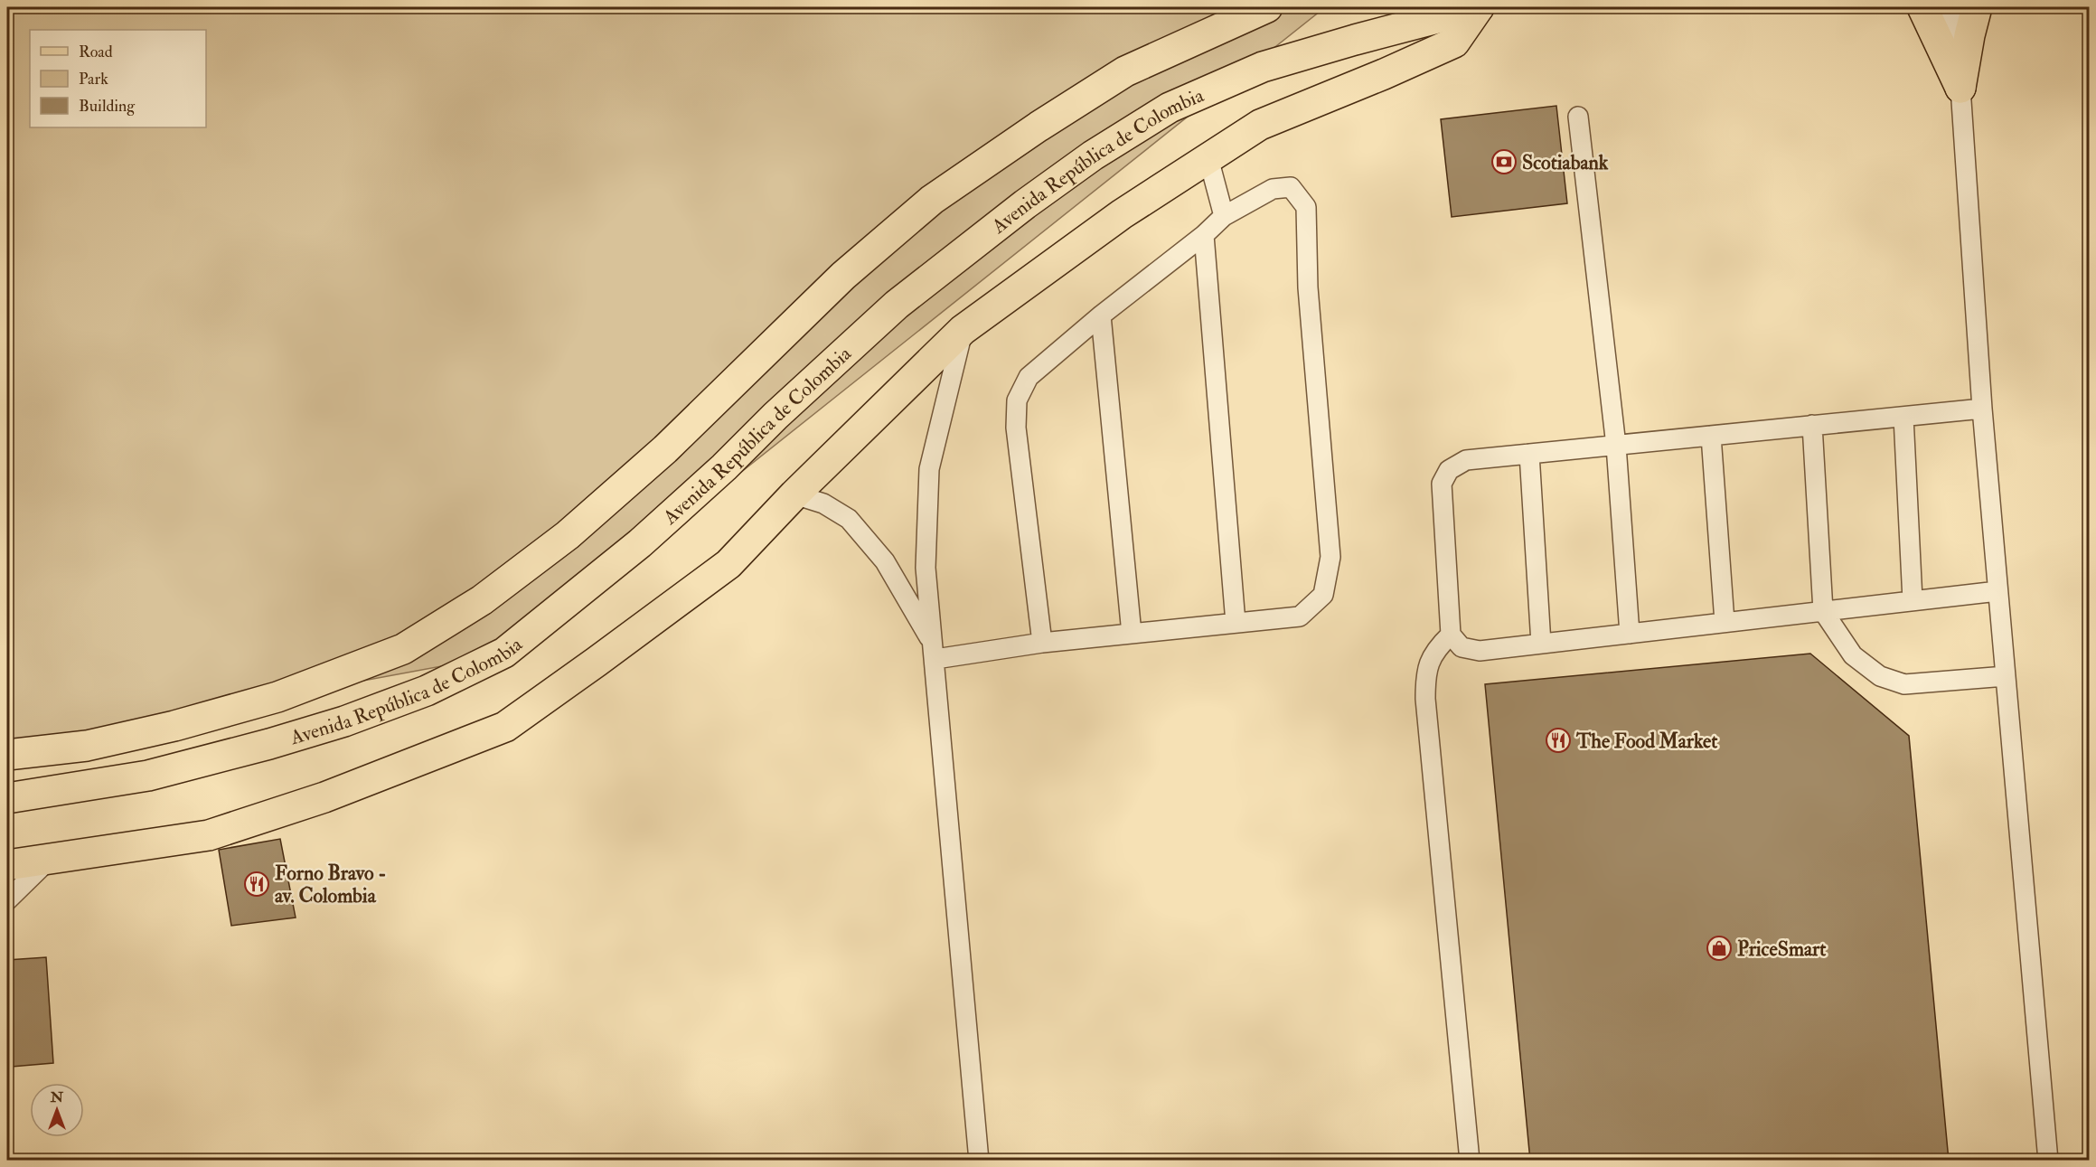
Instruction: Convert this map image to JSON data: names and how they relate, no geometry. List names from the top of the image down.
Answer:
{
  "streets": {
    "main road": ["Avenida República de Colombia"]
  },
  "places": {
    "bank": ["Scotiabank"],
    "restaurant": ["The Food Market", "Forno Bravo - av. Colombia"],
    "shop": ["PriceSmart"]
  },
  "legend": ["Road", "Park", "Building"],
  "north": "top"
}
